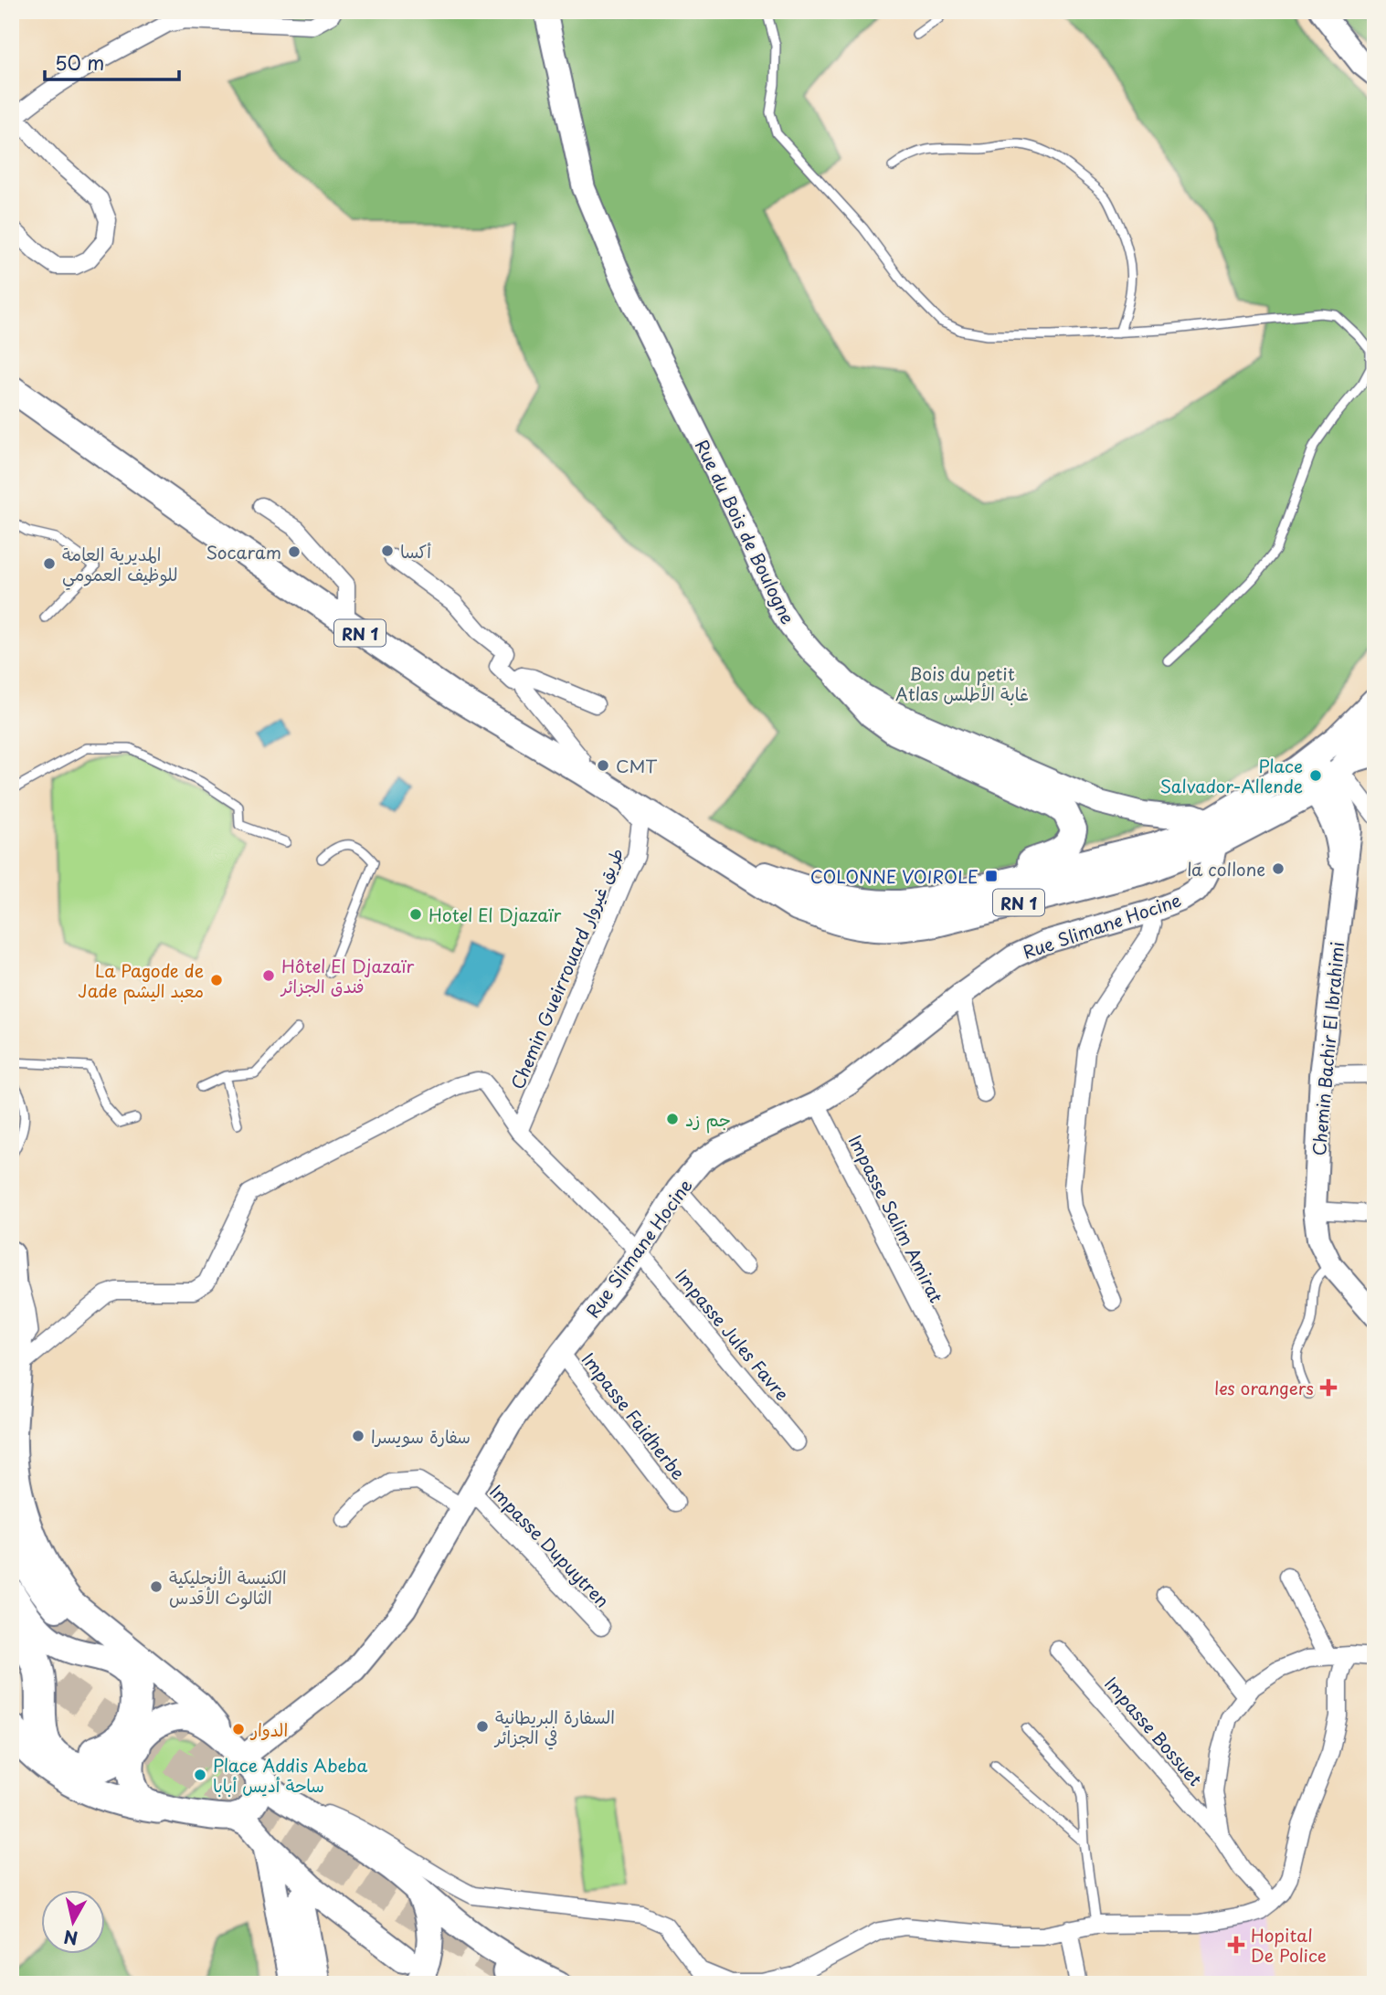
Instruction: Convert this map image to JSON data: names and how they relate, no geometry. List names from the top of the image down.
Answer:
{
  "streets": {
    "main road": ["RN 1"],
    "street": [
      "Rue du Bois de Boulogne",
      "Rue Slimane Hocine",
      "Chemin Gueirrouard طريق غيروار",
      "Chemin Bachir El Ibrahimi",
      "Impasse Salim Amirat",
      "Impasse Jules Favre",
      "Impasse Faidherbe",
      "Impasse Dupuytren",
      "Impasse Bossuet"
    ]
  },
  "crossings": [
    ["Rue du Bois de Boulogne", "RN 1"],
    ["Rue du Bois de Boulogne", "Rue Slimane Hocine"],
    ["RN 1", "Rue Slimane Hocine"],
    ["RN 1", "Chemin Gueirrouard طريق غيروار"],
    ["RN 1", "Chemin Bachir El Ibrahimi"],
    ["Rue Slimane Hocine", "Impasse Salim Amirat"],
    ["Rue Slimane Hocine", "Impasse Jules Favre"],
    ["Rue Slimane Hocine", "Impasse Faidherbe"],
    ["Rue Slimane Hocine", "Impasse Dupuytren"],
    ["Chemin Gueirrouard طريق غيروار", "Impasse Jules Favre"]
  ],
  "parks": ["Bois du petit Atlas غابة الأطلس"],
  "places": {
    "other": [
      "أكسا",
      "Socaram",
      "المديرية العامة للوظيف العمومي",
      "CMT",
      "Place Salvador-Allende",
      "la collone",
      "Hotel El Djazaïr",
      "Hôtel El Djazaïr فندق الجزائر",
      "La Pagode de Jade معبد اليشم",
      "جم زد",
      "سفارة سويسرا",
      "الكنيسة الأنجليكية الثالوث الأقدس",
      "السفارة البريطانية في الجزائر",
      "الدوار",
      "Place Addis Abeba ساحة أديس أبابا"
    ],
    "transit": ["COLONNE VOIROLE"],
    "health": ["les orangers", "Hopital De Police"]
  },
  "scale_bar": "50 m",
  "north": "bottom"
}
